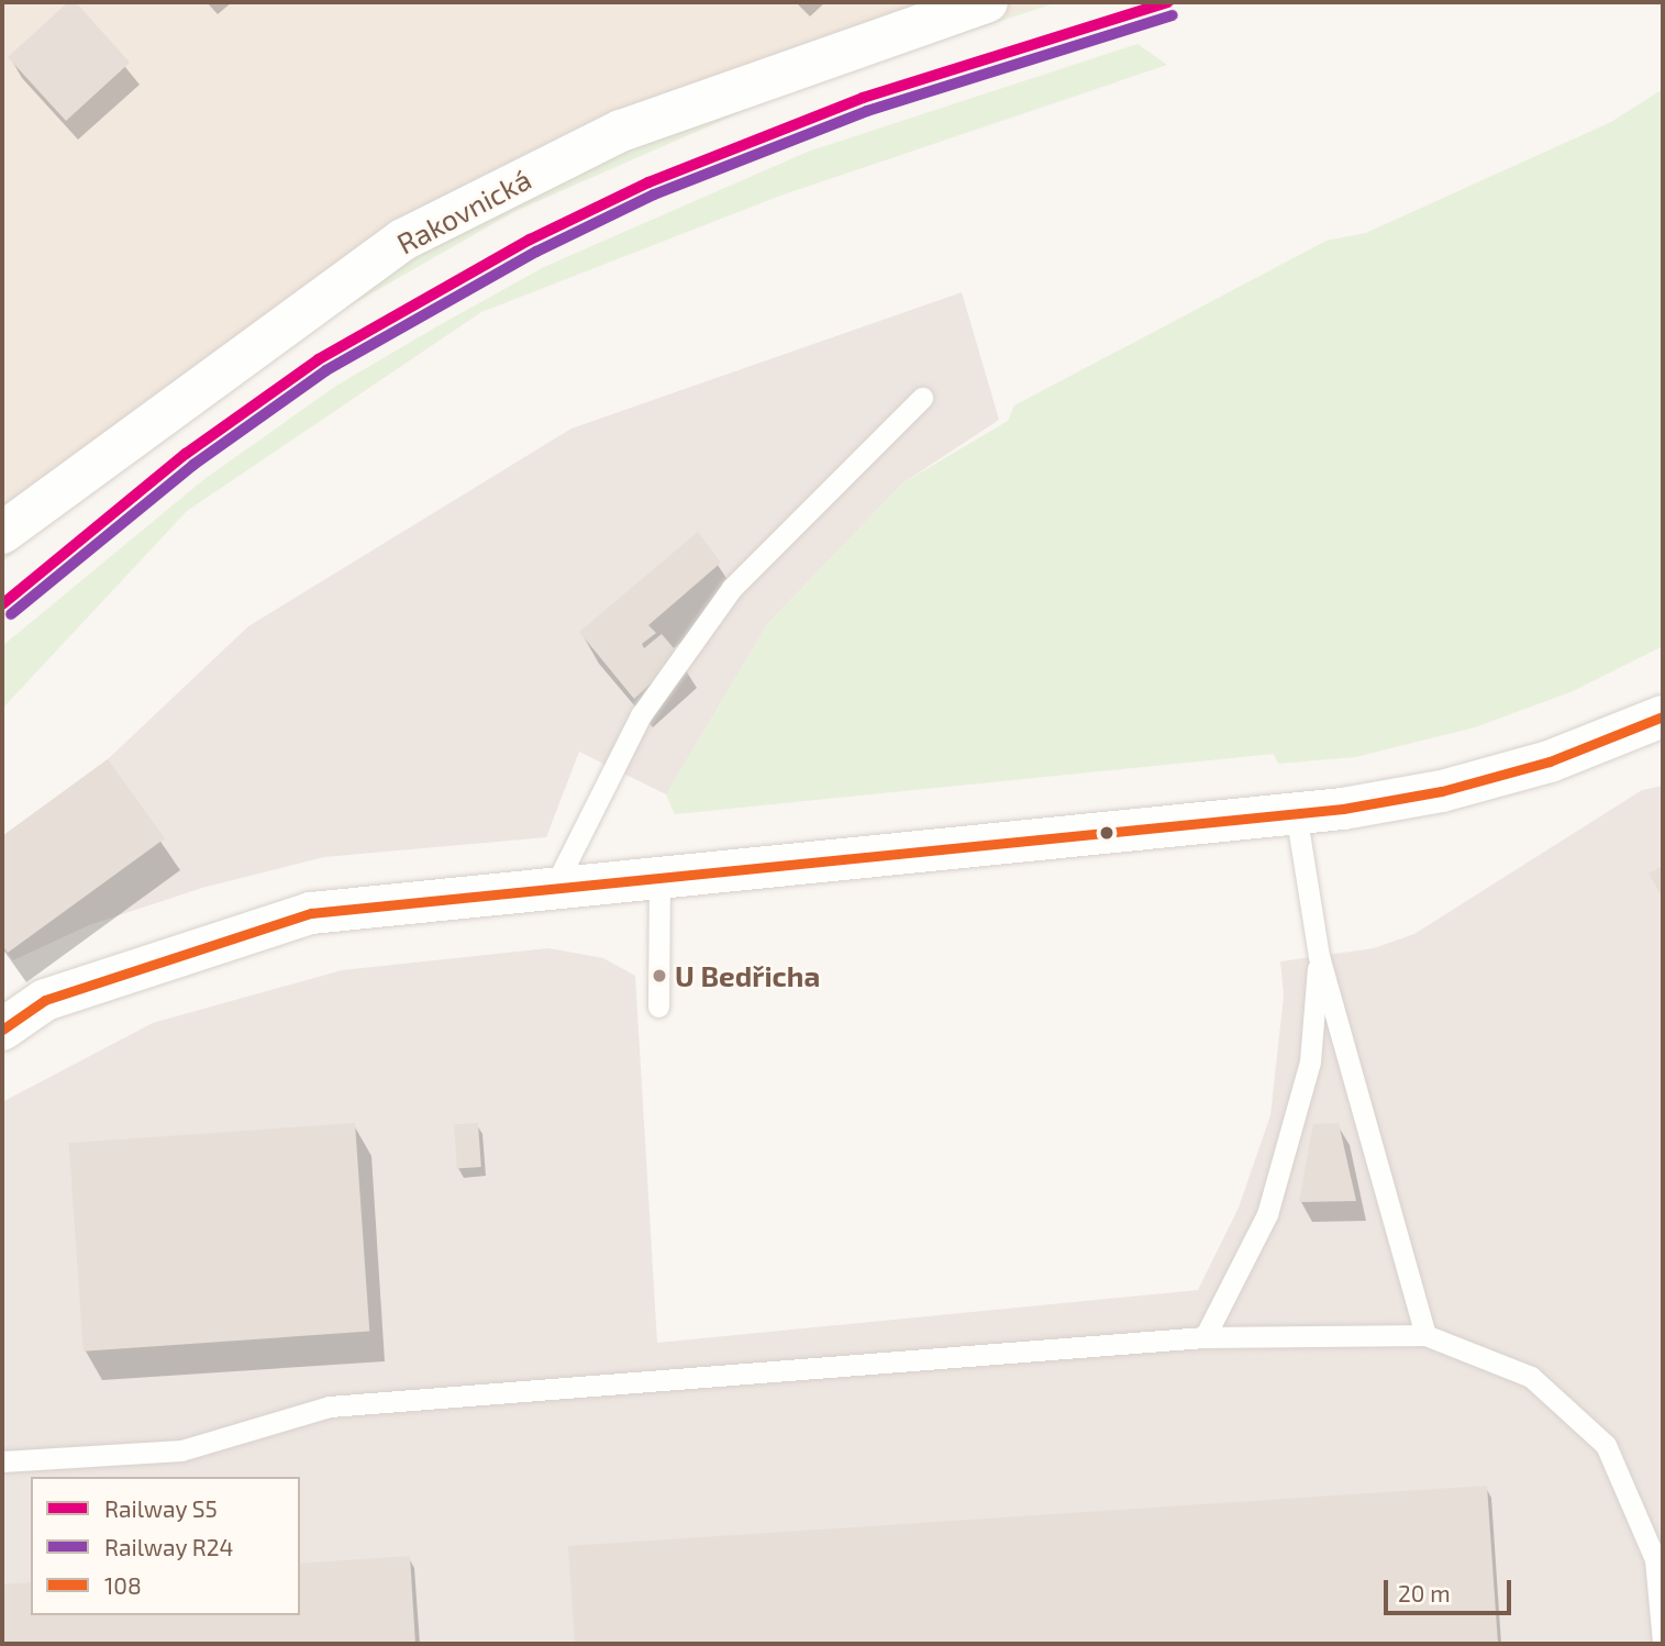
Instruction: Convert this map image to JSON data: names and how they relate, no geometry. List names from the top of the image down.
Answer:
{
  "streets": {
    "street": ["Rakovnická"]
  },
  "places": ["U Bedřicha"],
  "lines": ["rail line S5", "rail line R24", "transit line 108"],
  "legend": ["Railway S5", "Railway R24", "108"],
  "scale_bar": "20 m"
}
